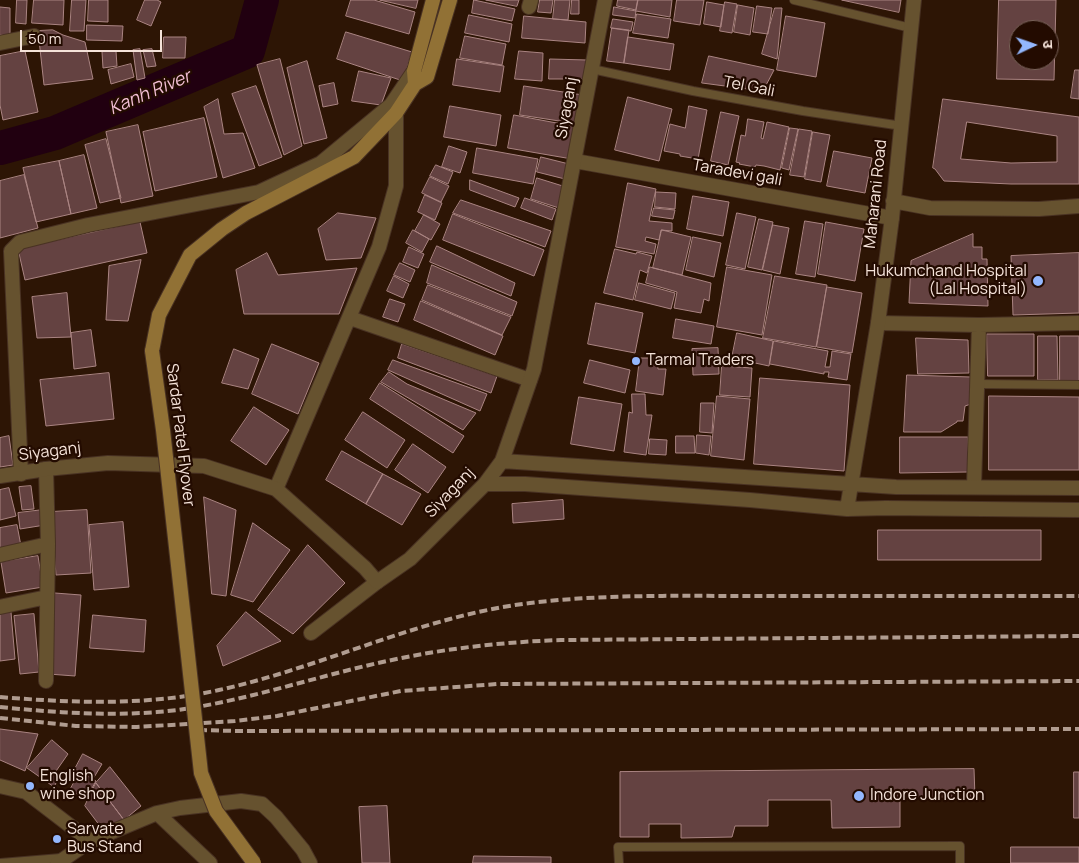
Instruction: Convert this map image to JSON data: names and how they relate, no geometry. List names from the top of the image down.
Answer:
{
  "streets": {
    "main road": ["Sardar Patel Flyover"],
    "street": ["Siyaganj", "Taradevi gali", "Maharani Road"],
    "lane": ["Tel Gali"]
  },
  "crossings": [
    ["Tel Gali", "Siyaganj"],
    ["Tel Gali", "Maharani Road"],
    ["Siyaganj", "Taradevi gali"],
    ["Taradevi gali", "Maharani Road"]
  ],
  "water": ["Kanh River"],
  "places": [
    "Hukumchand Hospital (Lal Hospital)",
    "Tarmal Traders",
    "English wine shop",
    "Indore Junction",
    "Sarvate Bus Stand"
  ],
  "scale_bar": "50 m",
  "north": "right"
}
